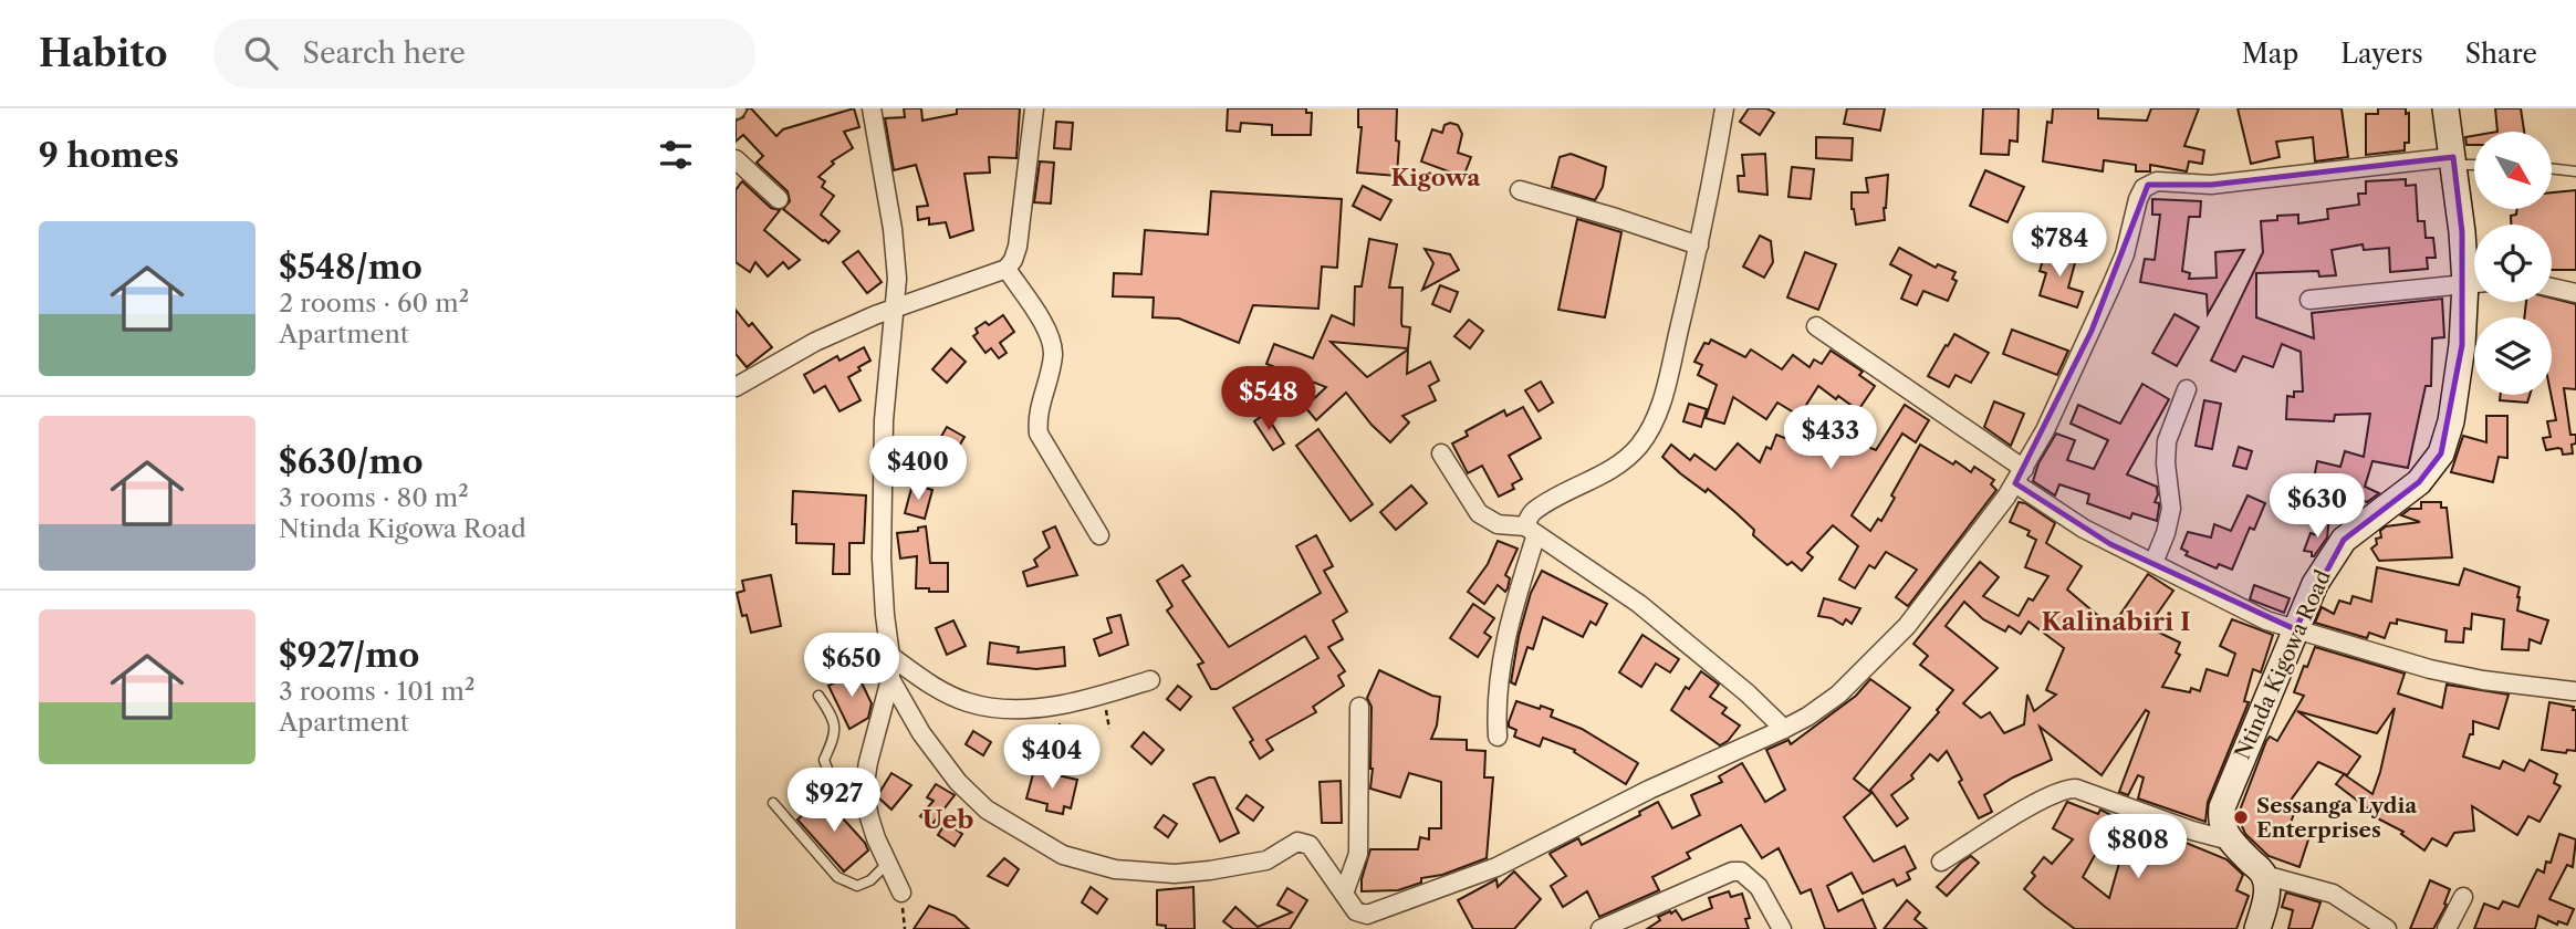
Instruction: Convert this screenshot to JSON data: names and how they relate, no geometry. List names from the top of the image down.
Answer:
{
  "streets": {
    "street": ["Ntinda Kigowa Road"]
  },
  "districts": ["Kigowa", "Kalinabiri I", "Ueb"],
  "places": ["Sessanga Lydia Enterprises"],
  "north": "bottom right",
  "page": {
    "header": "Habito",
    "search": "Search here",
    "nav": ["Map", "Layers", "Share"],
    "heading": "9 homes",
    "list": [
      {
        "name": "$548/mo",
        "note": "2 rooms · 60 m² · Apartment"
      },
      {
        "name": "$630/mo",
        "note": "3 rooms · 80 m² · Ntinda Kigowa Road"
      },
      {
        "name": "$927/mo",
        "note": "3 rooms · 101 m² · Apartment"
      }
    ],
    "price": [
      "$784",
      "$548",
      "$433",
      "$400",
      "$630",
      "$650",
      "$404",
      "$927",
      "$808"
    ]
  }
}
